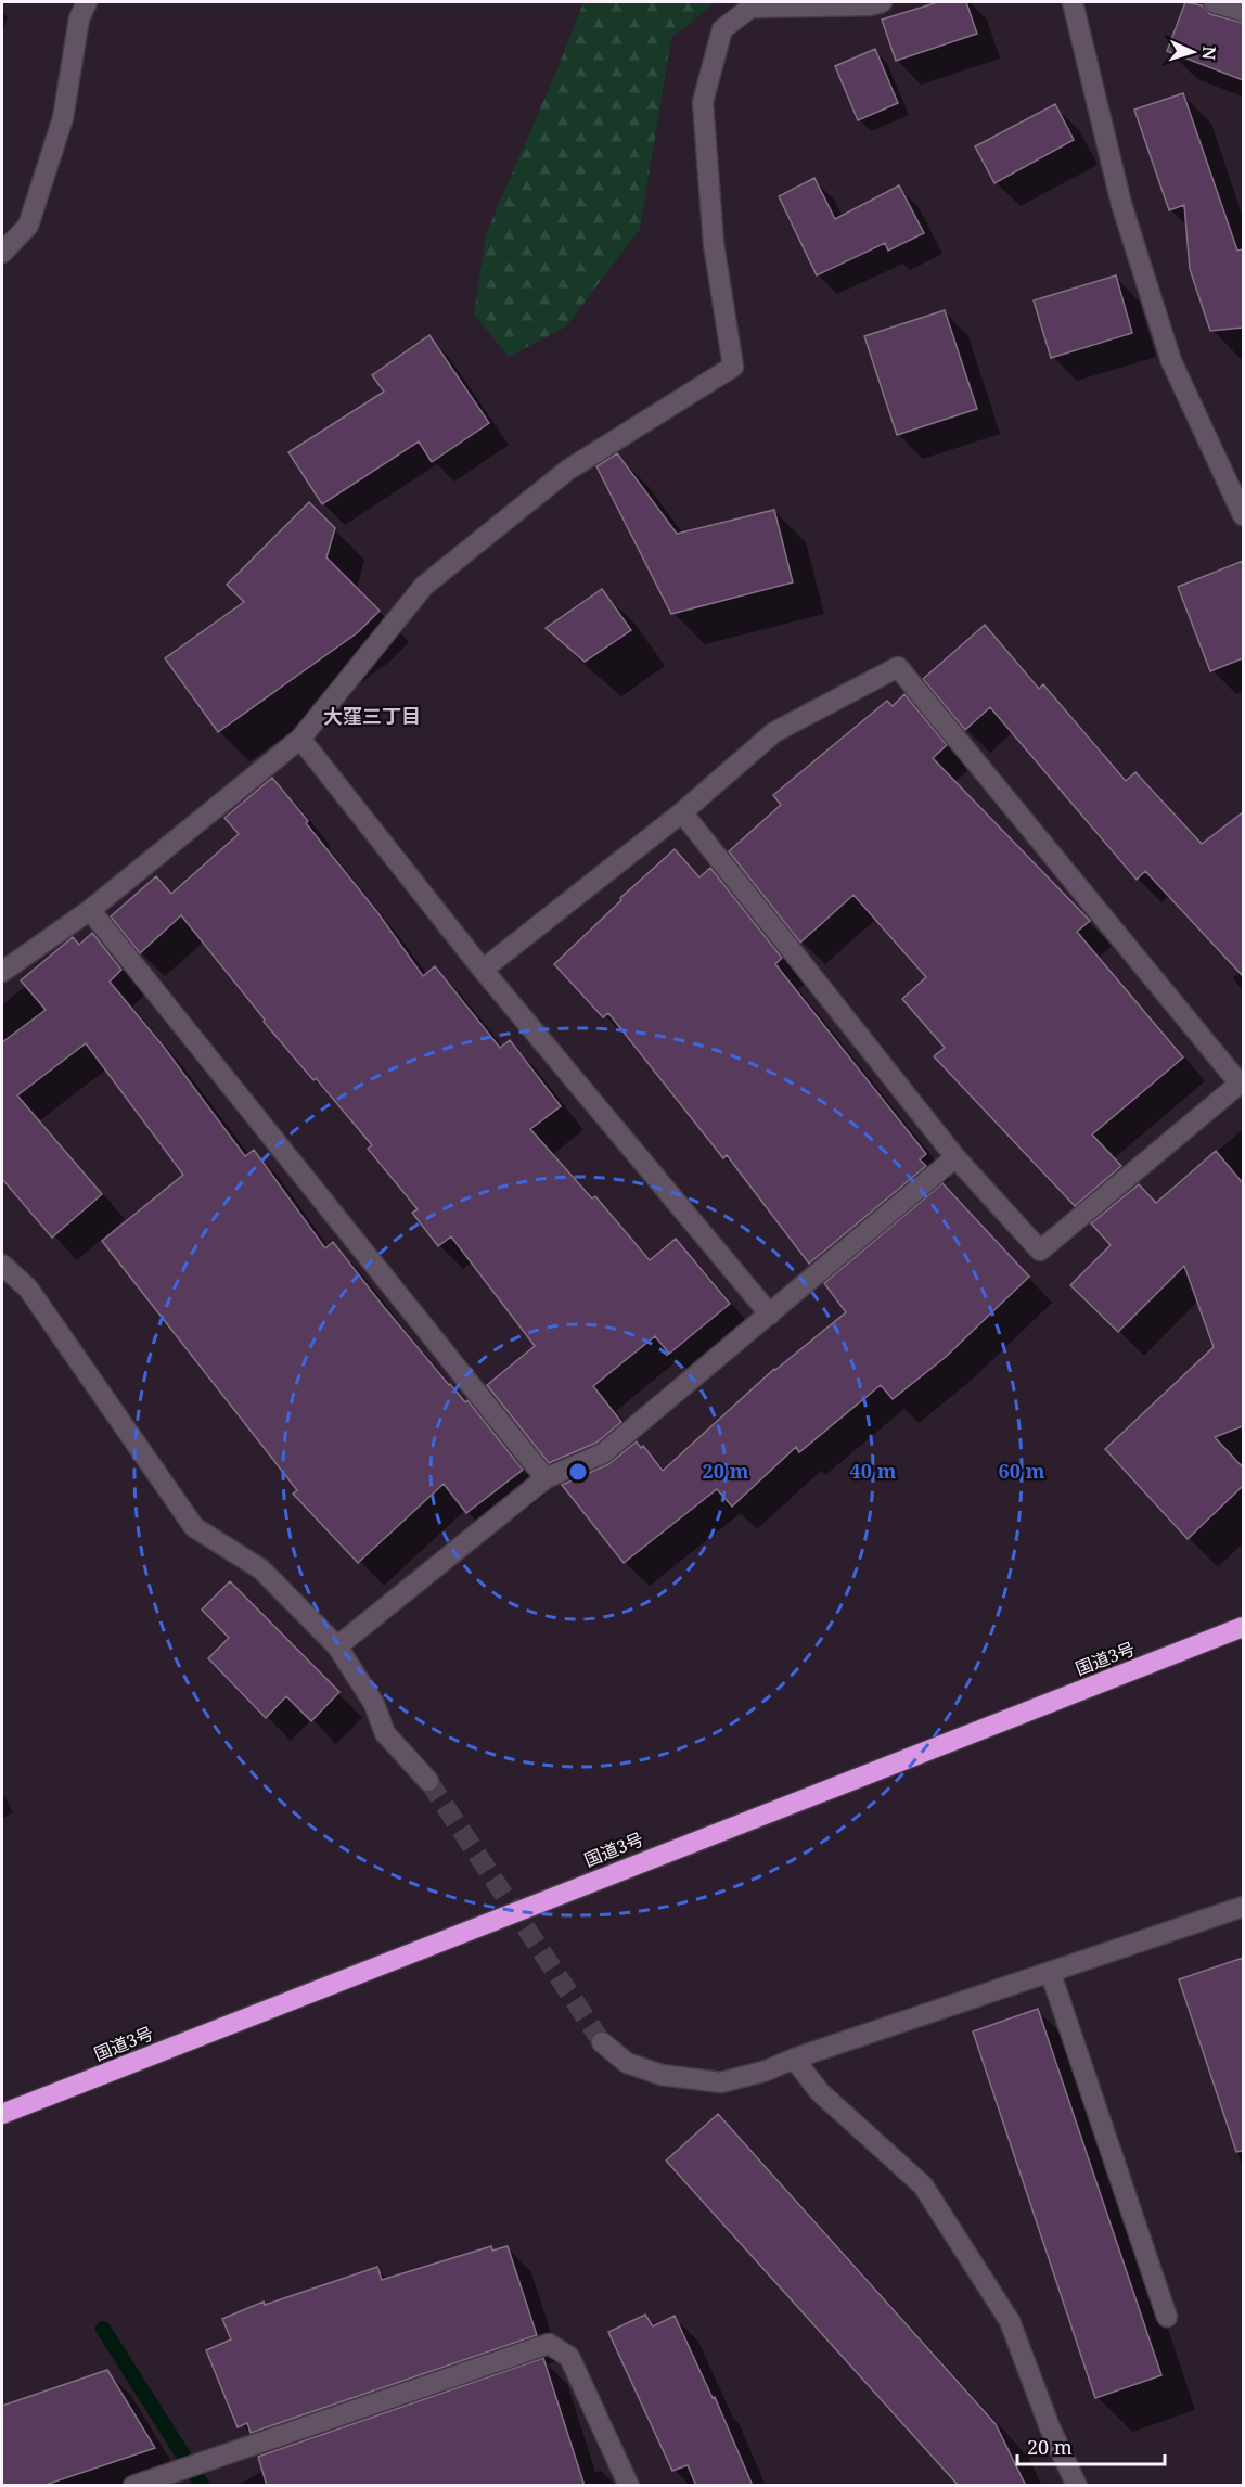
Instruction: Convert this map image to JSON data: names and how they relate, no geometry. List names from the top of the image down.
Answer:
{
  "streets": {
    "highway": ["国道3号"]
  },
  "districts": ["大窪三丁目"],
  "scale_bar": "20 m",
  "north": "right",
  "rings": ["20 m", "40 m", "60 m"]
}
